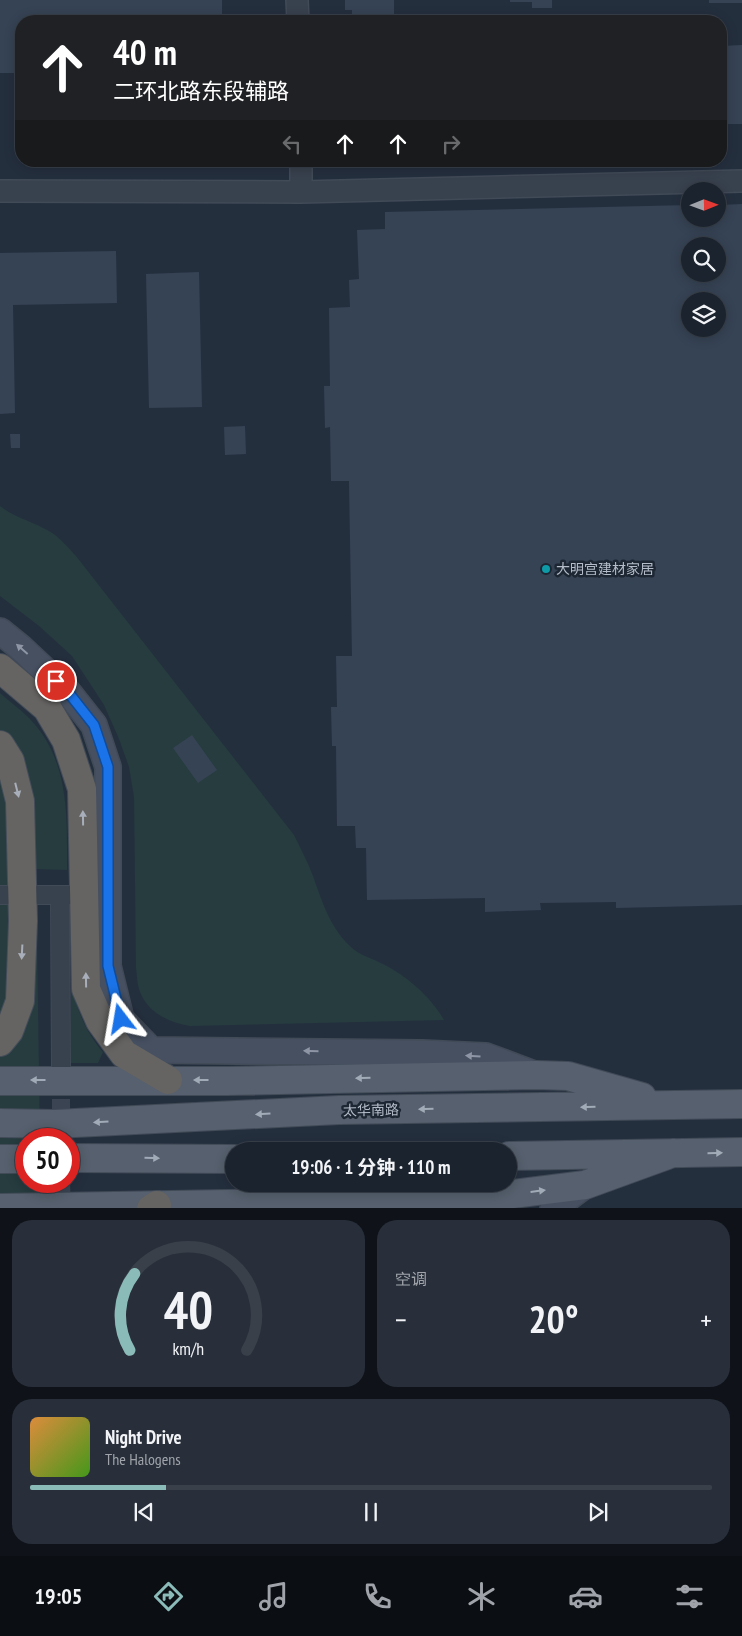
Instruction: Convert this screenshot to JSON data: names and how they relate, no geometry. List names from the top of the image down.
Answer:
{
  "streets": {
    "main road": ["太华南路"]
  },
  "places": ["大明宫建材家居"],
  "north": "right",
  "page": {
    "turn": ["40 m", "二环北路东段辅路"],
    "limit": "50",
    "trip": "19:06 · 1 分钟 · 110 m",
    "tile": "空调",
    "heat": ["−", "20°", "+"],
    "song": ["Night Drive", "The Halogens"],
    "tabs": "19:05",
    "gauge": ["40", "km/h"]
  }
}
